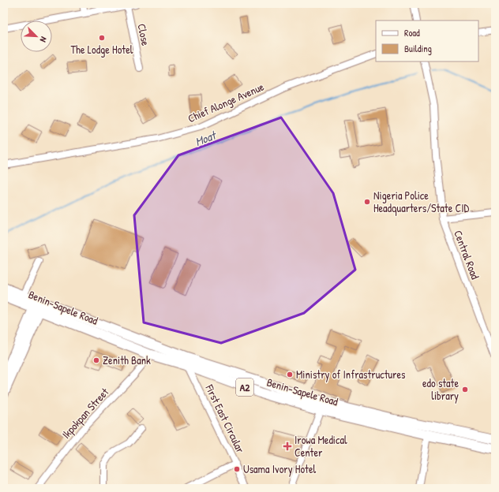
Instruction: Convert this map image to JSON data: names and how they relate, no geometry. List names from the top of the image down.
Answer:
{
  "streets": {
    "highway": ["Benin-Sapele Road", "A2"],
    "street": [
      "Close",
      "Chief Alonge Avenue",
      "Central Road",
      "Ikpokpan Street",
      "First East Circular"
    ]
  },
  "crossings": [
    ["Benin-Sapele Road", "Ikpokpan Street"],
    ["Benin-Sapele Road", "First East Circular"]
  ],
  "water": ["Moat"],
  "places": {
    "other": [
      "The Lodge Hotel",
      "Nigeria Police Headquarters/State CID",
      "Zenith Bank",
      "Ministry of Infrastructures",
      "edo state library",
      "Usama Ivory Hotel"
    ],
    "health": ["Irowa Medical Center"]
  },
  "legend": ["Road", "Building"],
  "north": "bottom right"
}
